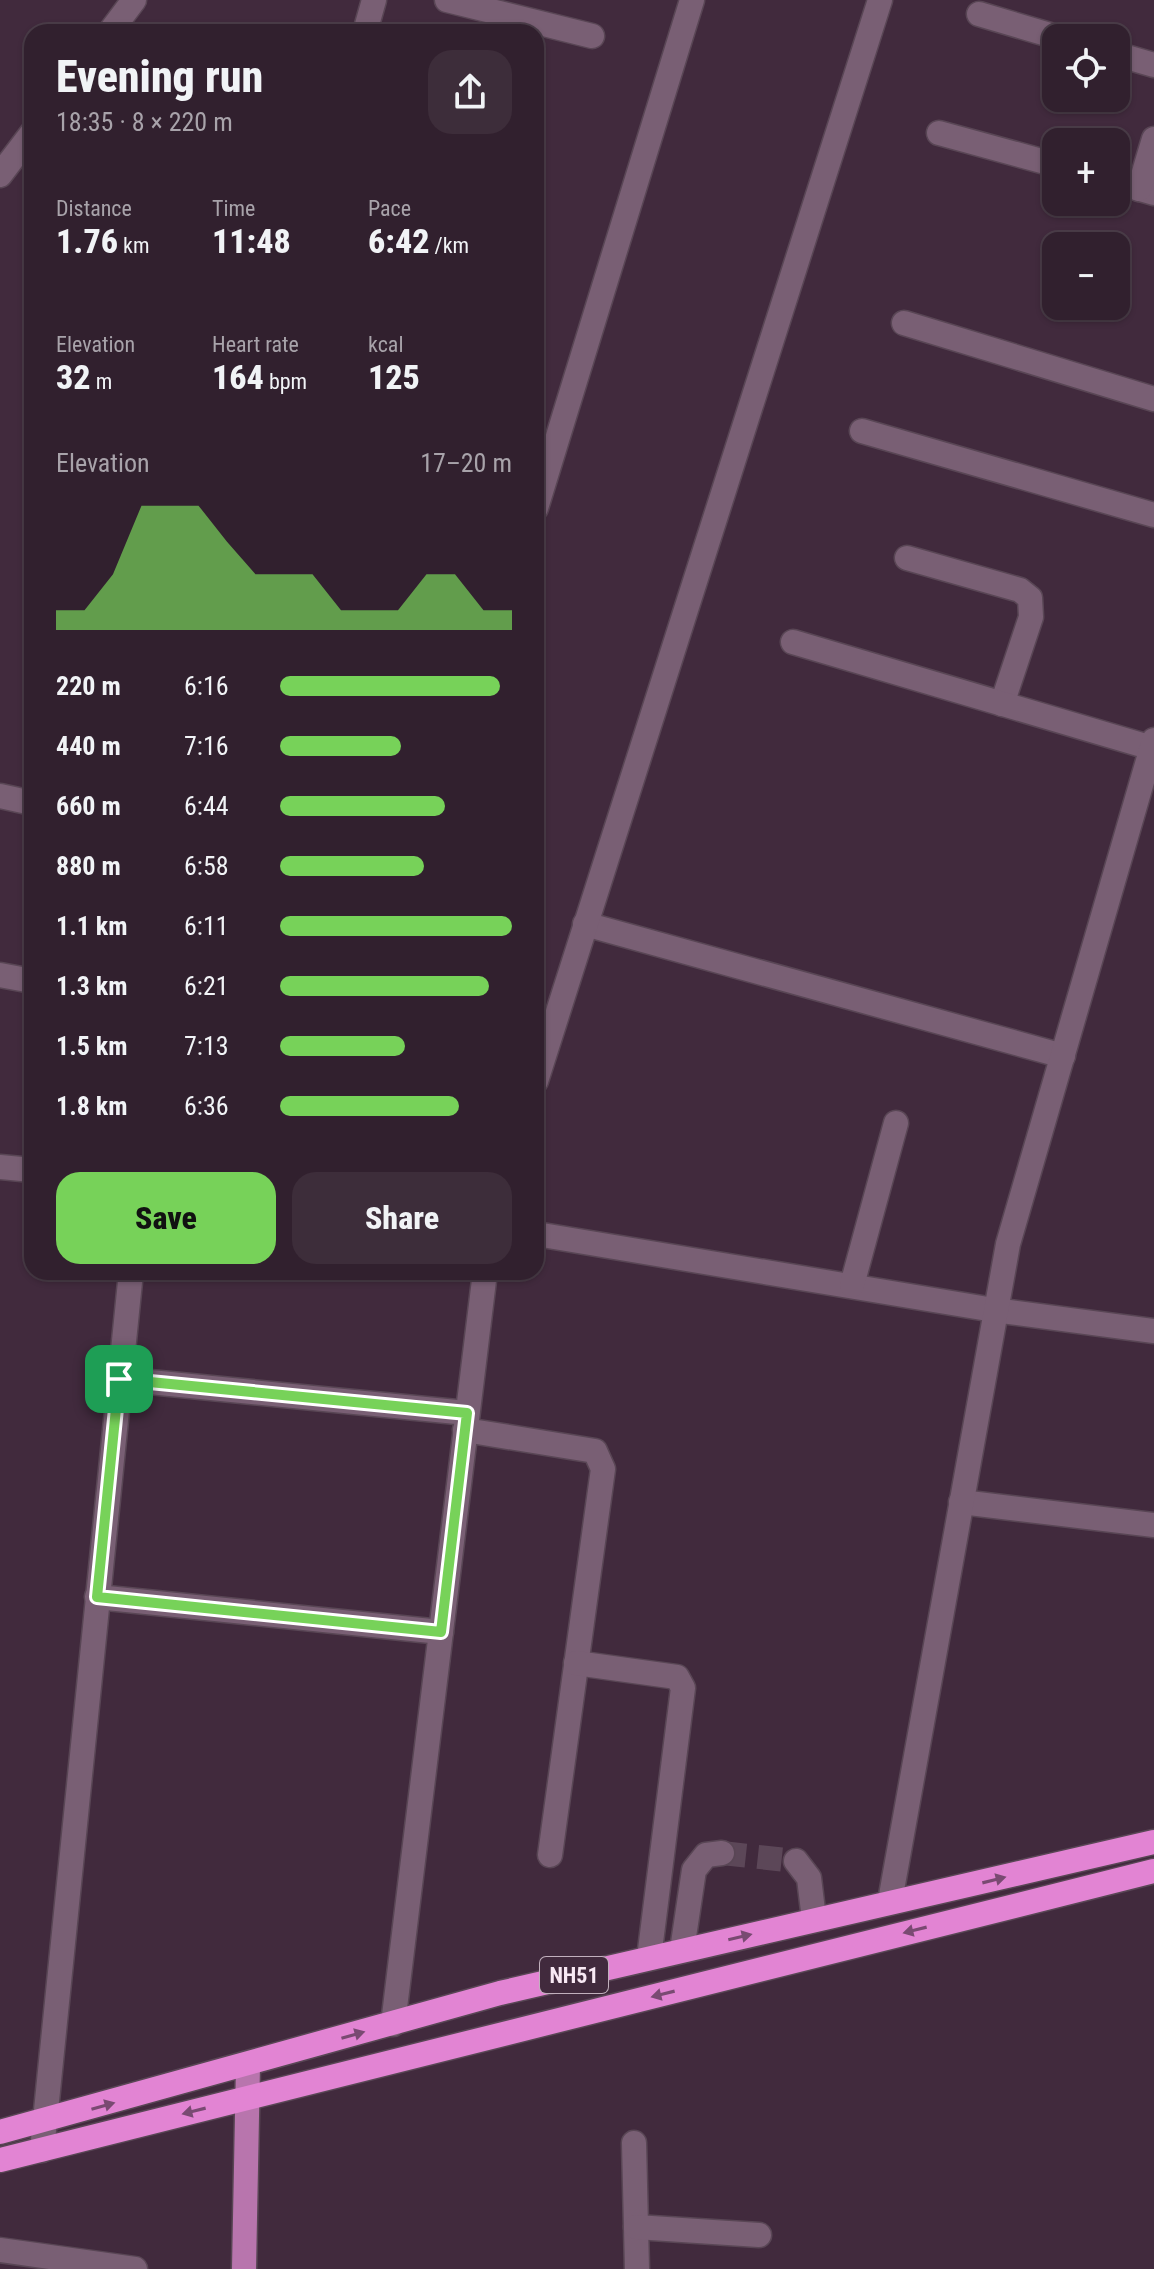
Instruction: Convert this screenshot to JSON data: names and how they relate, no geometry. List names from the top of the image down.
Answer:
{
  "streets": {
    "highway": ["NH51"]
  },
  "page": {
    "map_buttons": ["+", "−"],
    "heading": ["Evening run", "18:35 · 8 × 220 m"],
    "stats": [
      ["Distance", "1.76 km"],
      ["Time", "11:48"],
      ["Pace", "6:42 /km"],
      ["Elevation", "32 m"],
      ["Heart rate", "164 bpm"],
      ["kcal", "125"]
    ],
    "chart": ["Elevation", "17–20 m"],
    "list": [
      {
        "name": "220 m",
        "note": "6:16"
      },
      {
        "name": "440 m",
        "note": "7:16"
      },
      {
        "name": "660 m",
        "note": "6:44"
      },
      {
        "name": "880 m",
        "note": "6:58"
      },
      {
        "name": "1.1 km",
        "note": "6:11"
      },
      {
        "name": "1.3 km",
        "note": "6:21"
      },
      {
        "name": "1.5 km",
        "note": "7:13"
      },
      {
        "name": "1.8 km",
        "note": "6:36"
      }
    ],
    "buttons": ["Save", "Share"]
  }
}
